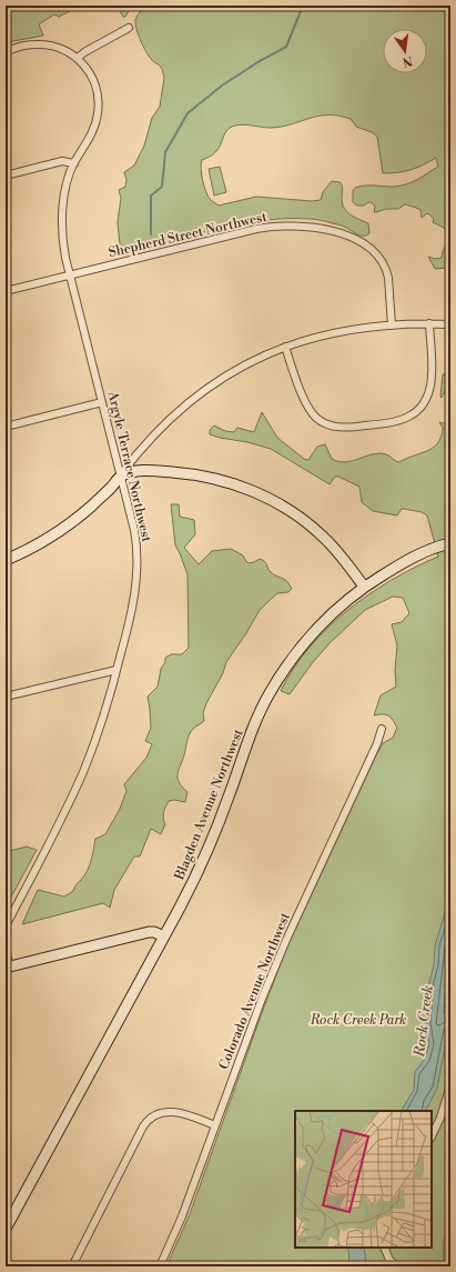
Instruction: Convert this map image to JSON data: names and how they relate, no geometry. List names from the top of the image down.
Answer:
{
  "streets": {
    "main road": ["Blagden Avenue Northwest"],
    "street": ["Shepherd Street Northwest", "Argyle Terrace Northwest", "Colorado Avenue Northwest"]
  },
  "crossings": [
    ["Shepherd Street Northwest", "Argyle Terrace Northwest"]
  ],
  "water": ["Rock Creek"],
  "parks": ["Rock Creek Park"],
  "north": "bottom"
}
